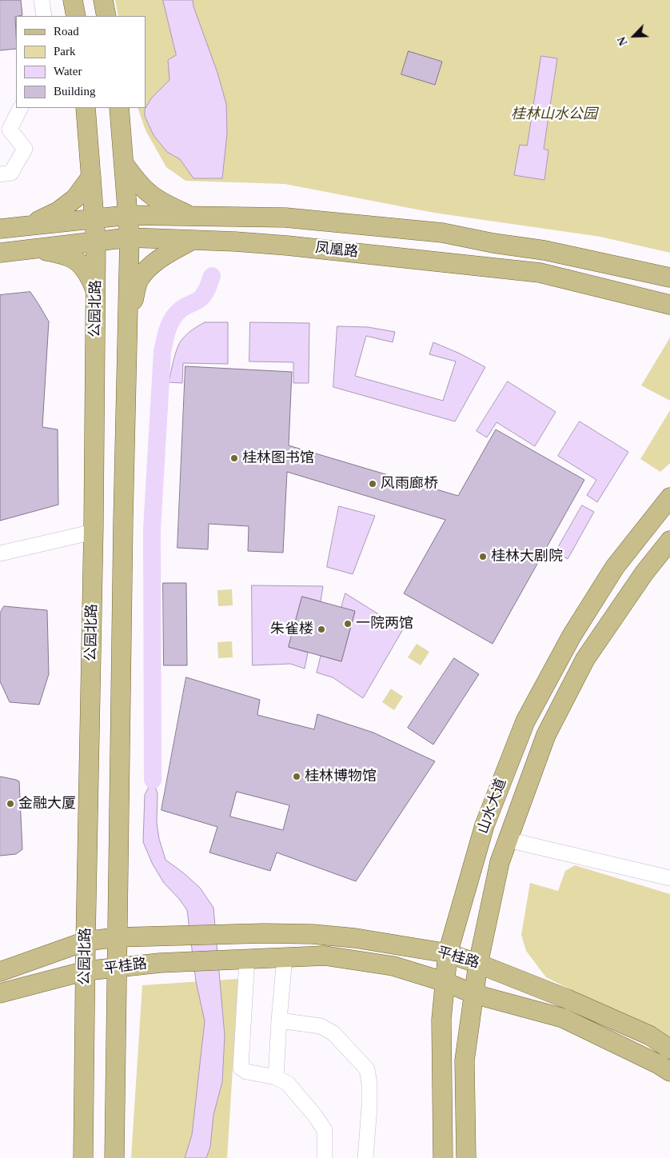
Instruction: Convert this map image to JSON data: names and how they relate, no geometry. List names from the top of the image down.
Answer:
{
  "streets": {
    "main road": [
      "凤凰路",
      "公园北路",
      "山水大道",
      "平桂路"
    ]
  },
  "crossings": [
    ["凤凰路", "公园北路"],
    ["公园北路", "平桂路"],
    ["山水大道", "平桂路"]
  ],
  "parks": ["桂林山水公园"],
  "places": [
    "桂林图书馆",
    "风雨廊桥",
    "桂林大剧院",
    "一院两馆",
    "朱雀楼",
    "桂林博物馆",
    "金融大厦"
  ],
  "legend": [
    "Road",
    "Park",
    "Water",
    "Building"
  ],
  "north": "bottom left"
}
